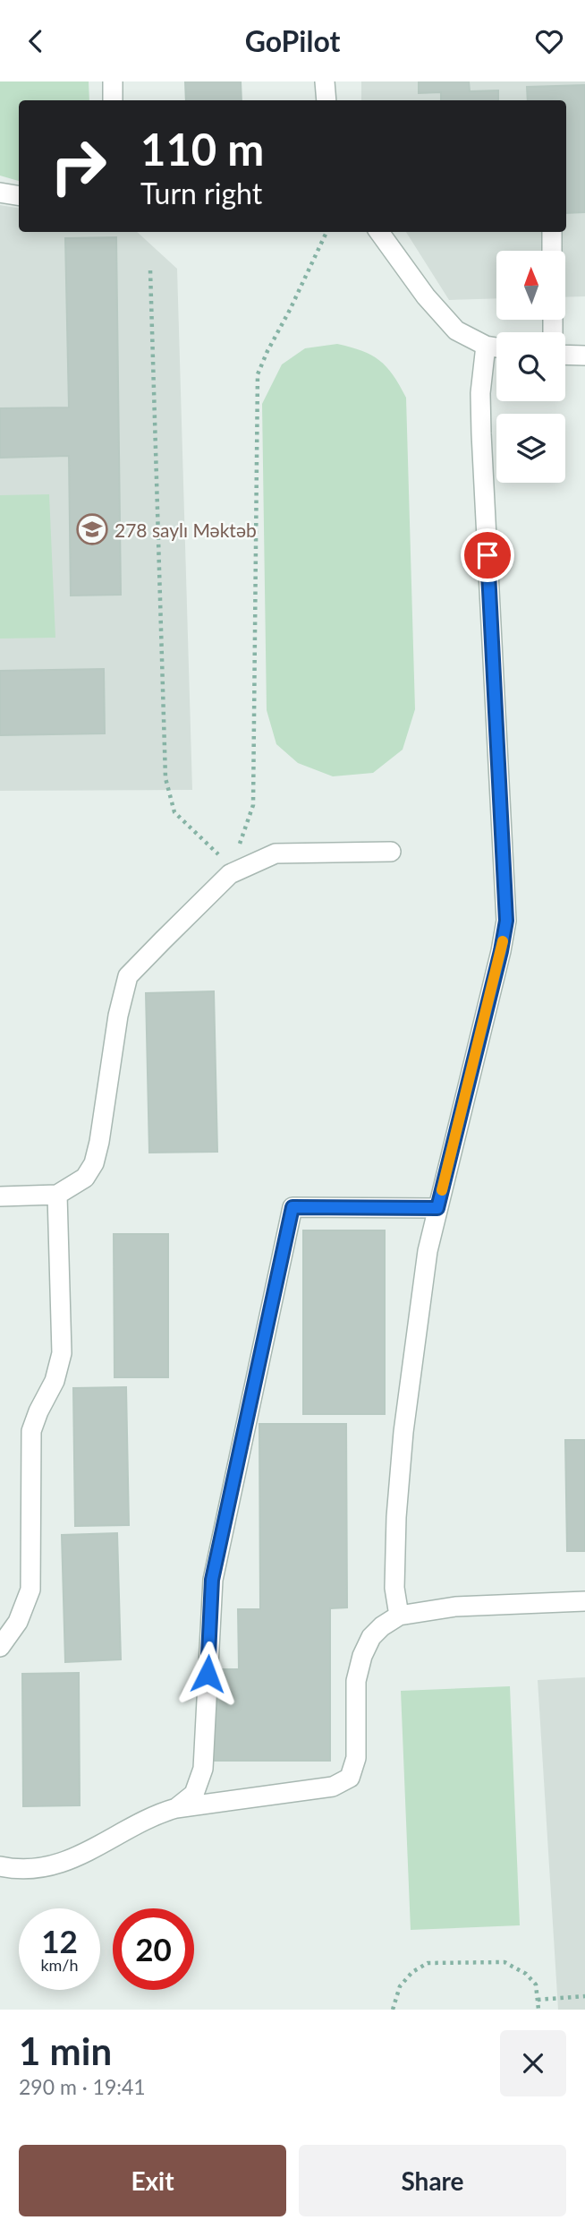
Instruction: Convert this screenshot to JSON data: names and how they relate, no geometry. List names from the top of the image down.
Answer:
{
  "places": {
    "school or university": ["278 saylı Məktəb"]
  },
  "north": "top",
  "page": {
    "header": "GoPilot",
    "turn": ["110 m", "Turn right"],
    "speed": "12 km/h",
    "limit": "20",
    "heading": ["1 min", "290 m · 19:41"],
    "buttons": ["Exit", "Share"]
  }
}
